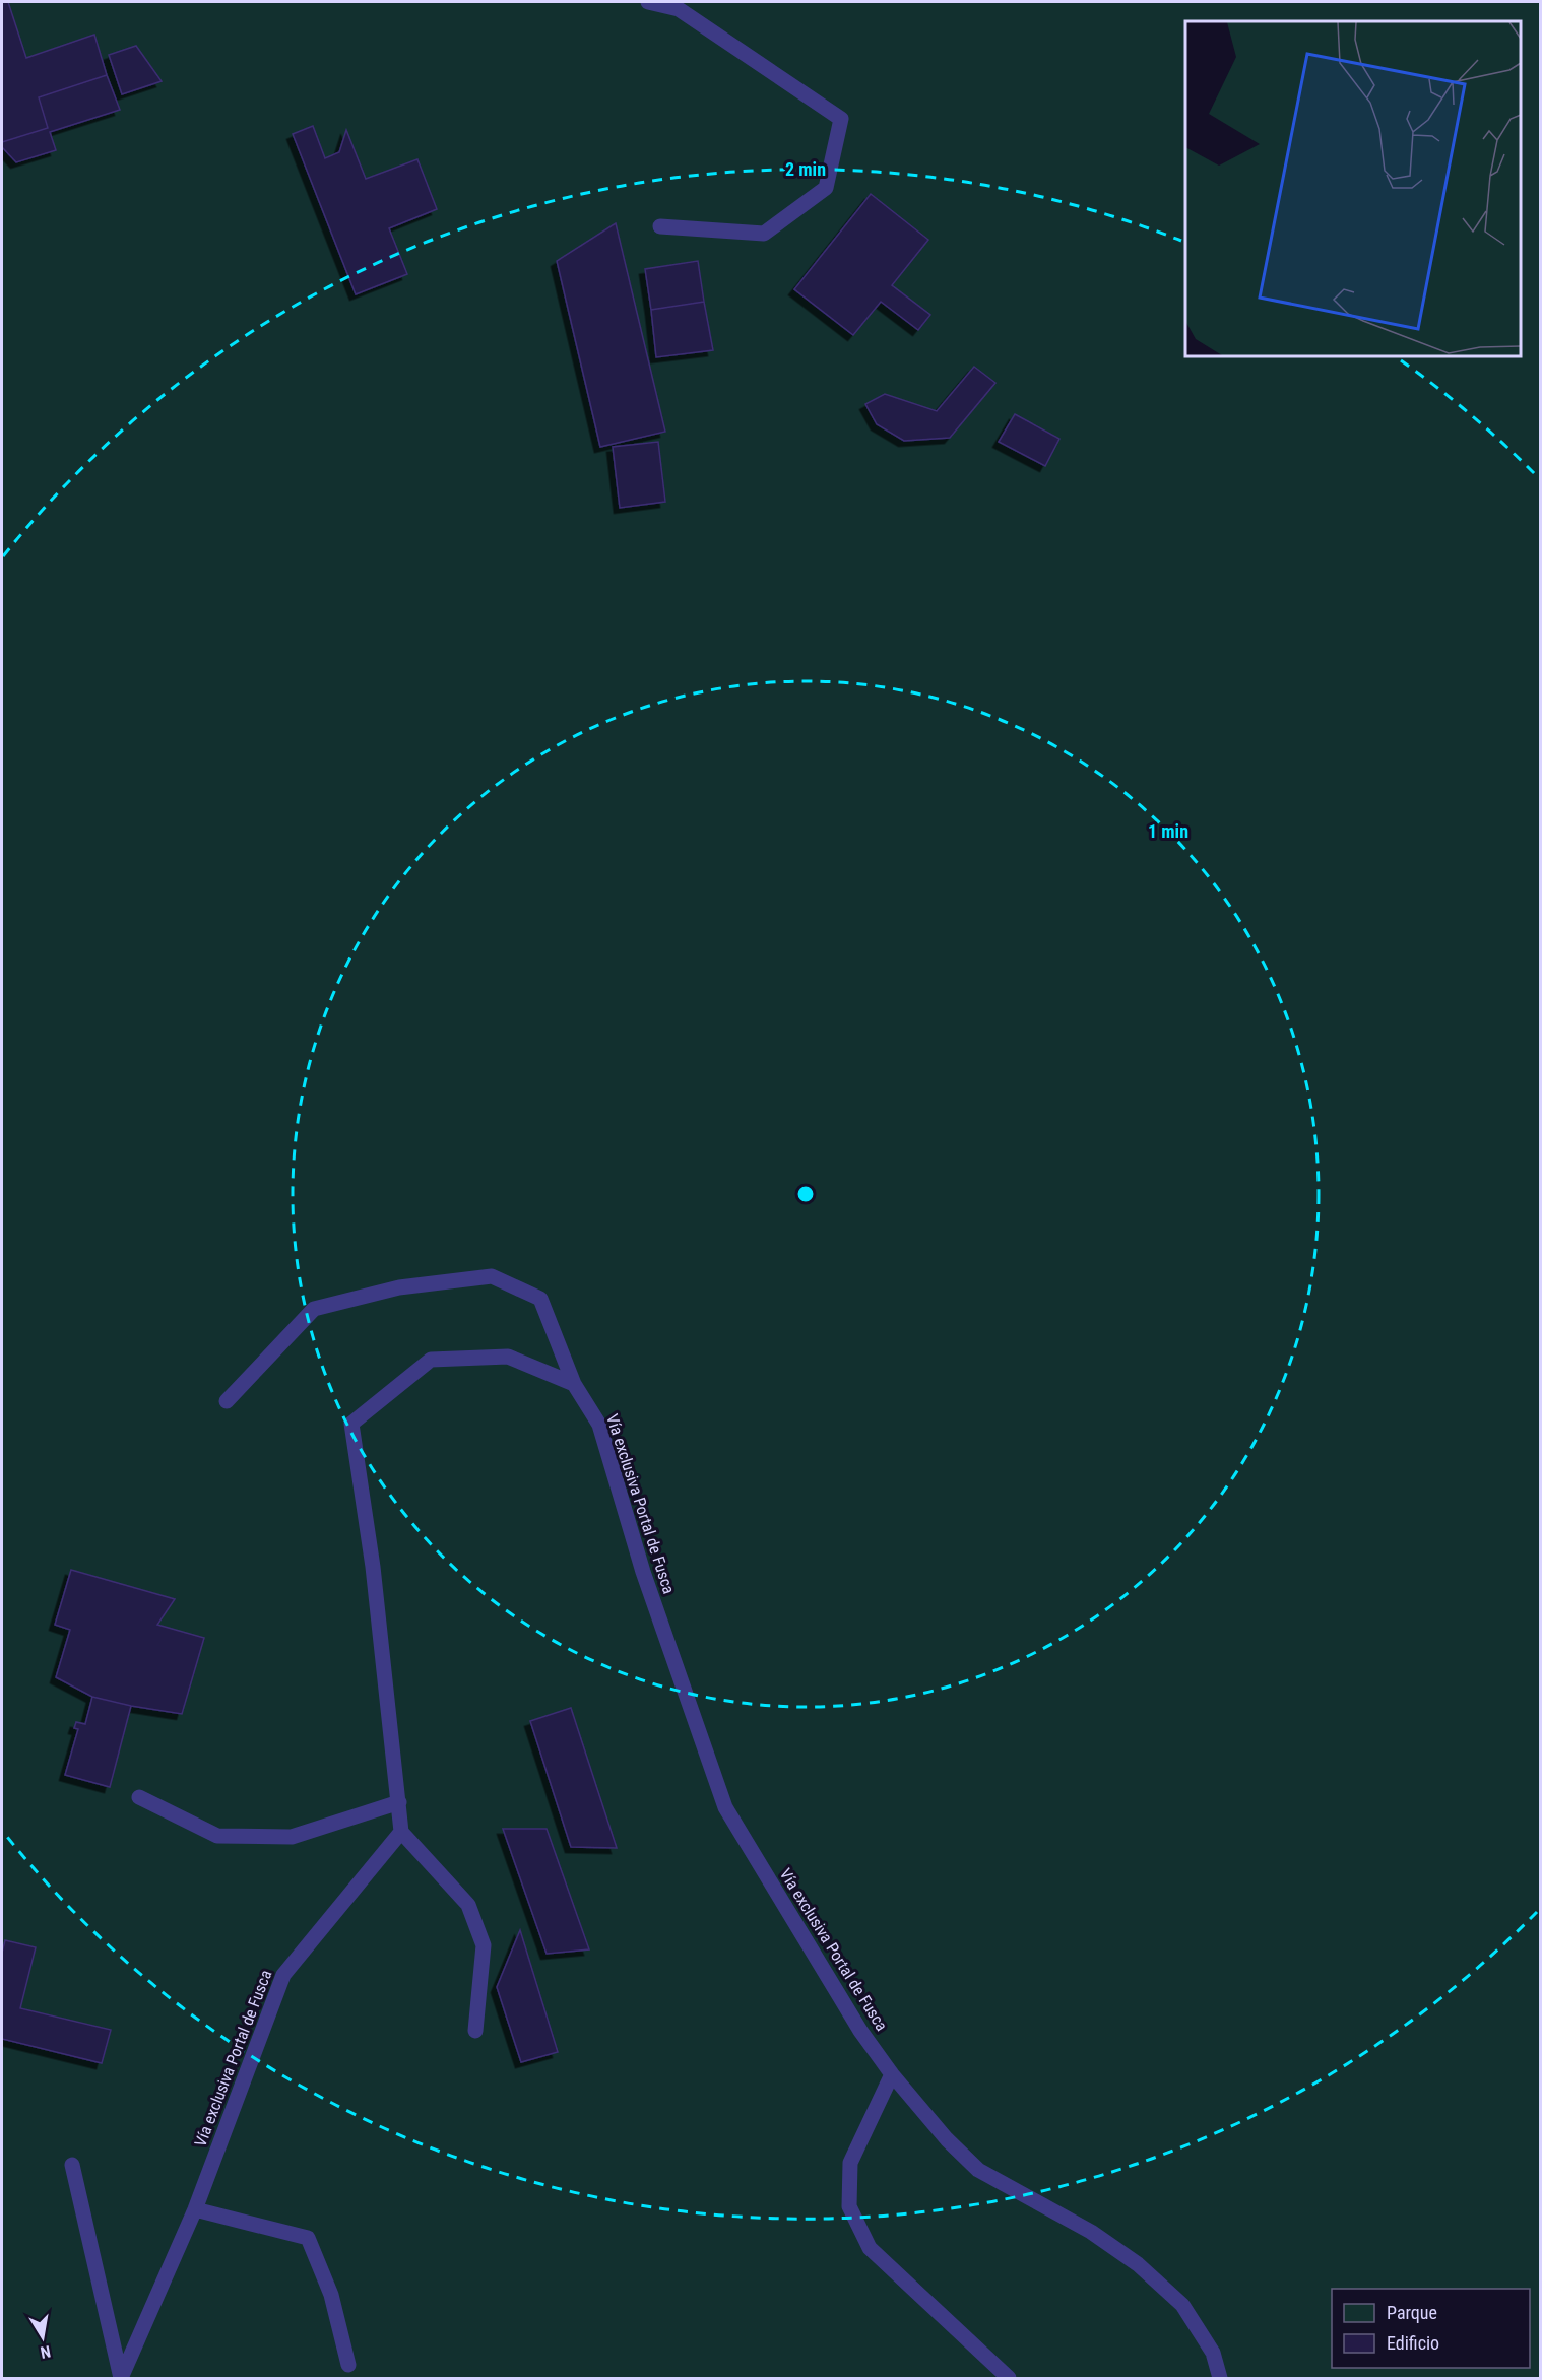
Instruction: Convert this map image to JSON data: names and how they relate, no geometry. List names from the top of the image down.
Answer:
{
  "streets": {
    "lane": ["Vía exclusiva Portal de Fusca"]
  },
  "legend": ["Parque", "Edificio"],
  "north": "bottom",
  "rings": ["2 min", "1 min"]
}
